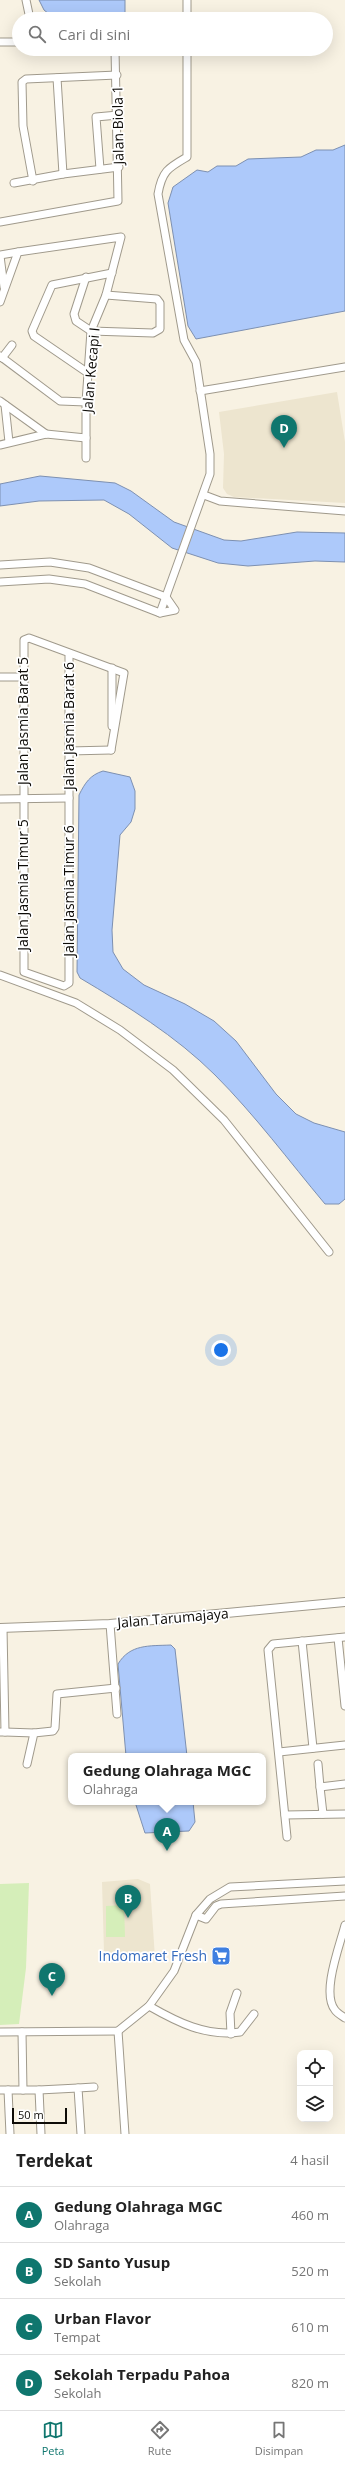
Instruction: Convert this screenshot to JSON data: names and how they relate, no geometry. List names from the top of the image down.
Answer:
{
  "streets": {
    "street": [
      "Jalan Biola 1",
      "Jalan Kecapi I",
      "Jalan Jasmia Barat 5",
      "Jalan Jasmia Barat 6",
      "Jalan Jasmia Timur 5",
      "Jalan Jasmia Timur 6",
      "Jalan Tarumajaya"
    ]
  },
  "crossings": [
    ["Jalan Jasmia Barat 5", "Jalan Jasmia Barat 6"],
    ["Jalan Jasmia Barat 5", "Jalan Jasmia Timur 5"],
    ["Jalan Jasmia Barat 6", "Jalan Jasmia Timur 6"],
    ["Jalan Jasmia Timur 5", "Jalan Jasmia Timur 6"]
  ],
  "places": {
    "supermarket": ["Indomaret Fresh"]
  },
  "scale_bar": "50 m",
  "page": {
    "search": "Cari di sini",
    "pins": [
      "D",
      "A",
      "B",
      "C"
    ],
    "popup": ["Gedung Olahraga MGC", "Olahraga"],
    "scale": "50 m",
    "heading": ["Terdekat", "4 hasil"],
    "list": [
      {
        "mark": "A",
        "name": "Gedung Olahraga MGC",
        "note": "Olahraga",
        "value": "460 m"
      },
      {
        "mark": "B",
        "name": "SD Santo Yusup",
        "note": "Sekolah",
        "value": "520 m"
      },
      {
        "mark": "C",
        "name": "Urban Flavor",
        "note": "Tempat",
        "value": "610 m"
      },
      {
        "mark": "D",
        "name": "Sekolah Terpadu Pahoa",
        "note": "Sekolah",
        "value": "820 m"
      }
    ],
    "nav": ["Peta", "Rute", "Disimpan"]
  }
}
